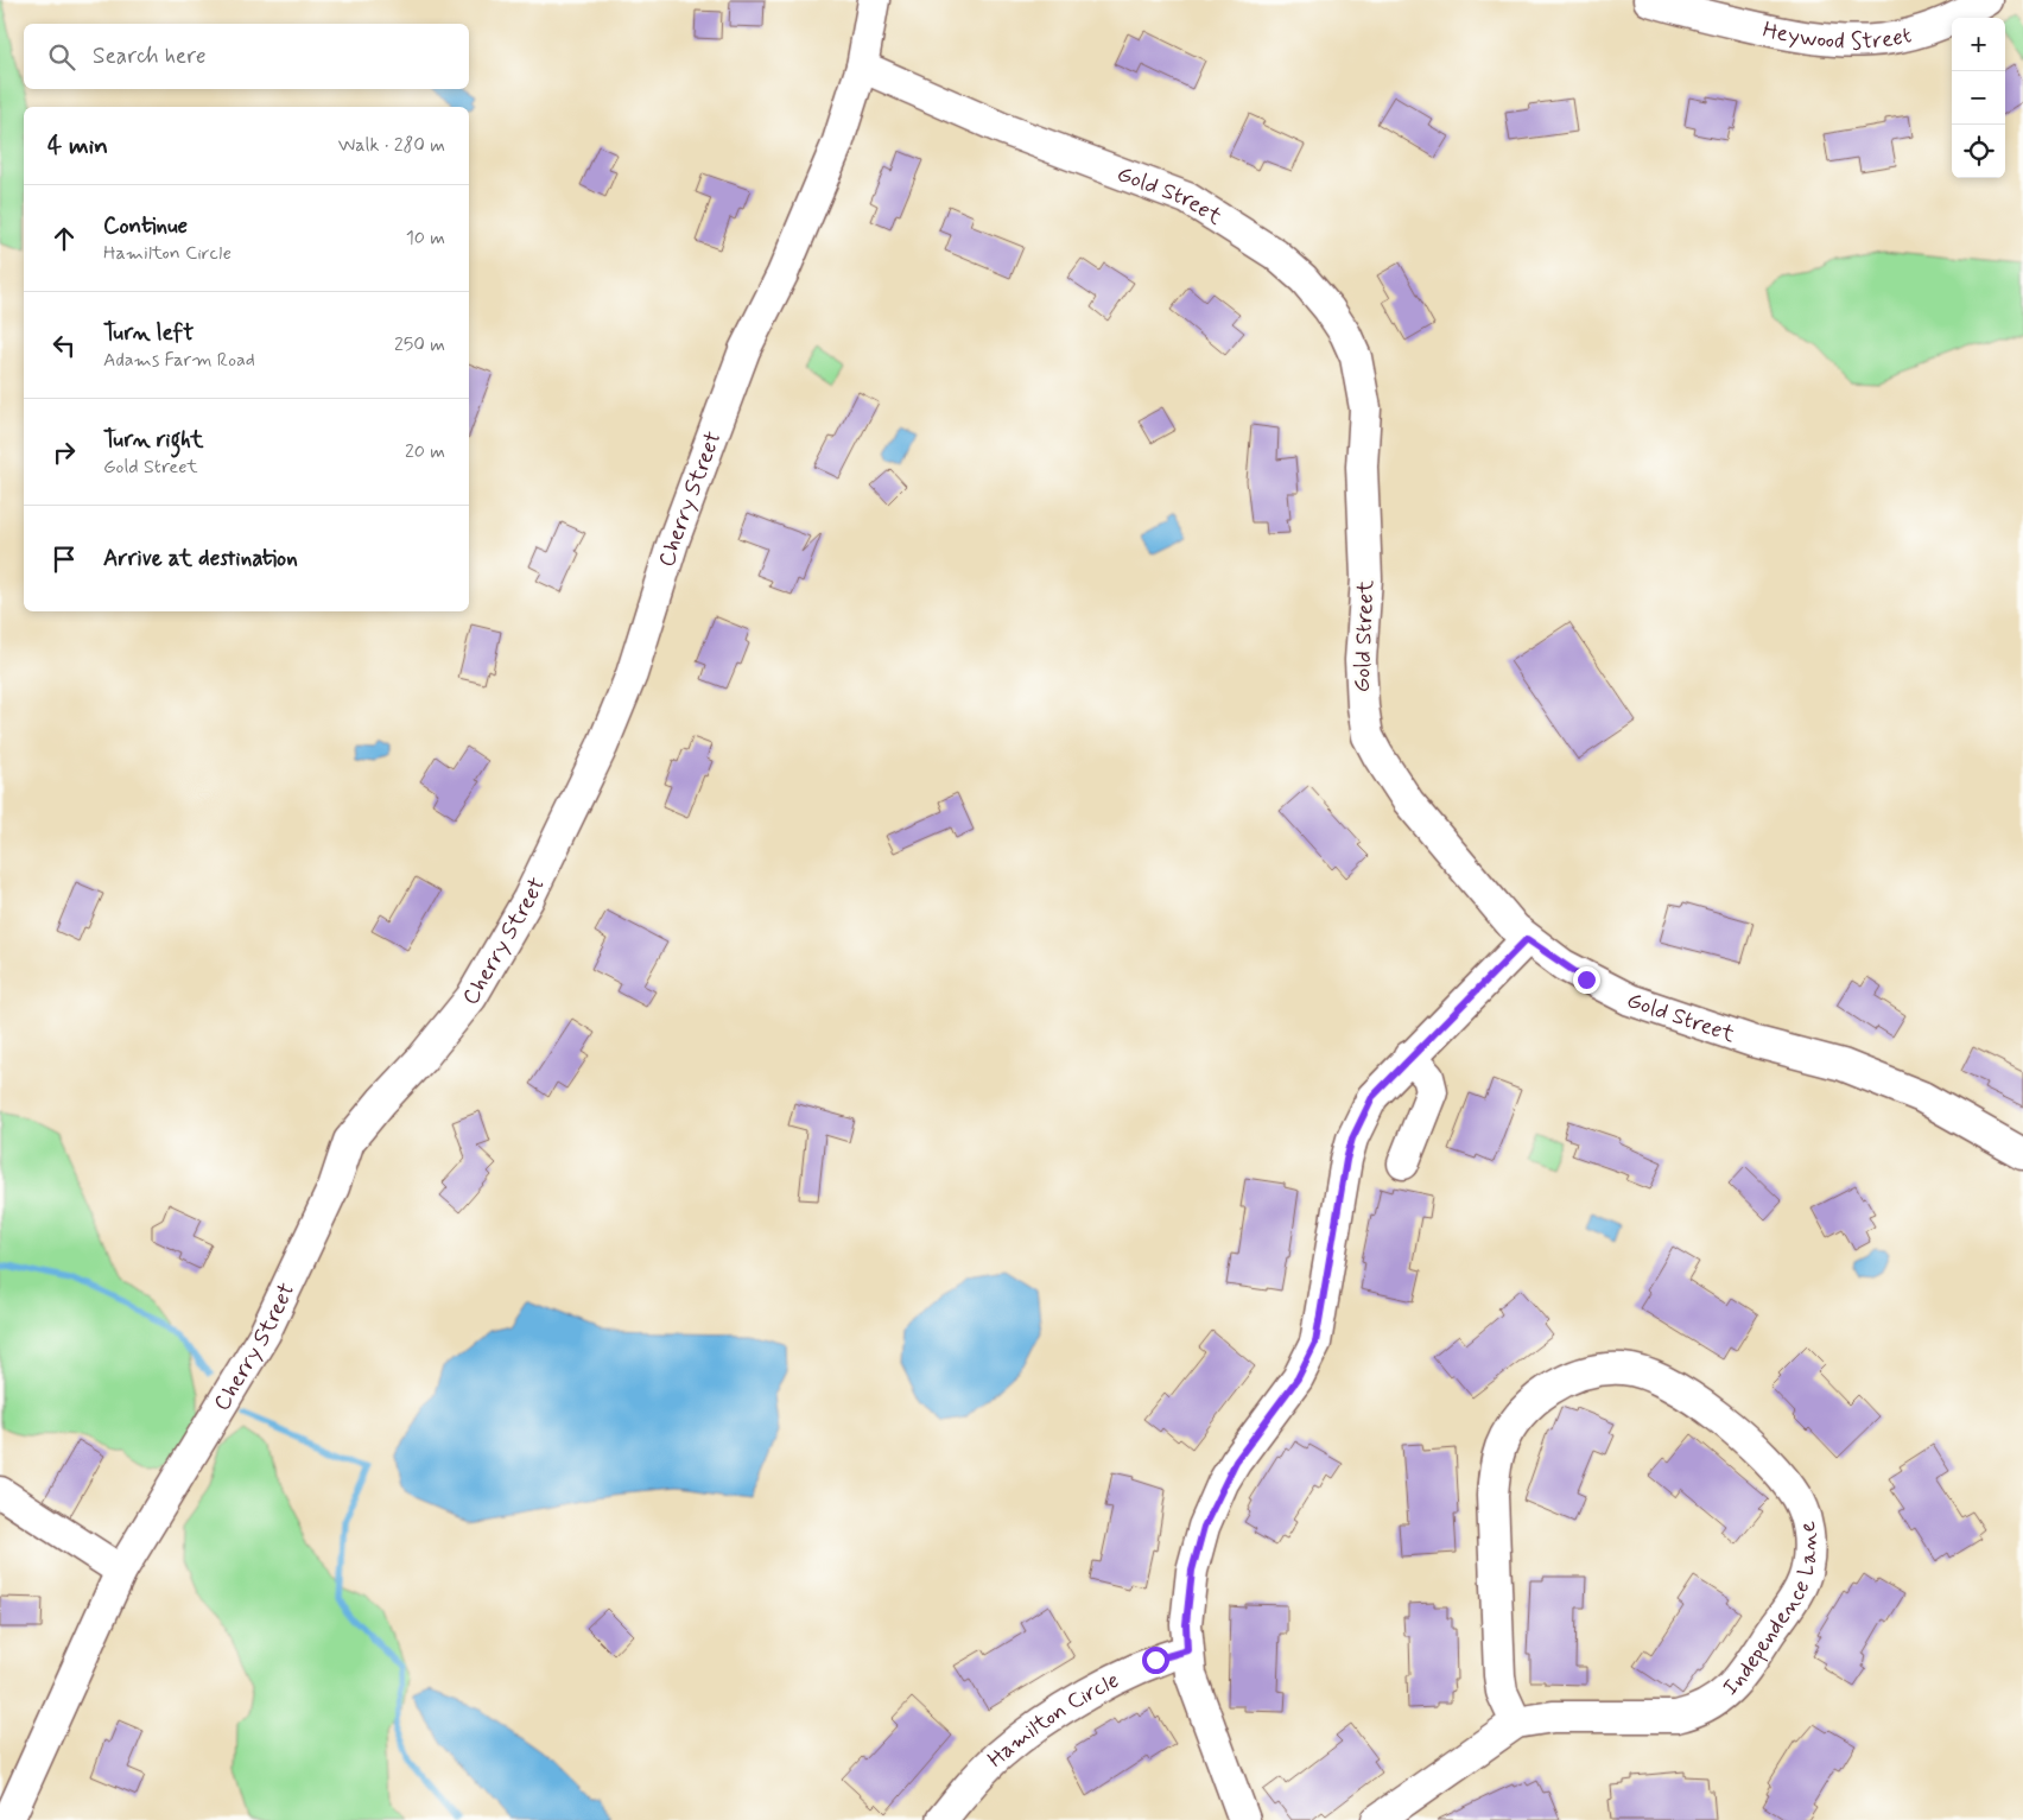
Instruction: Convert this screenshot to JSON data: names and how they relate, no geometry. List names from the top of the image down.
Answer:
{
  "streets": {
    "street": [
      "Heywood Street",
      "Gold Street",
      "Cherry Street",
      "Independence Lane",
      "Hamilton Circle"
    ]
  },
  "crossings": [
    ["Gold Street", "Cherry Street"]
  ],
  "page": {
    "map_buttons": ["+", "−"],
    "search": "Search here",
    "heading": ["4 min", "Walk · 280 m"],
    "list": [
      ["Continue", "Hamilton Circle", "10 m"],
      ["Turn left", "Adams Farm Road", "250 m"],
      ["Turn right", "Gold Street", "20 m"],
      "Arrive at destination"
    ]
  }
}
